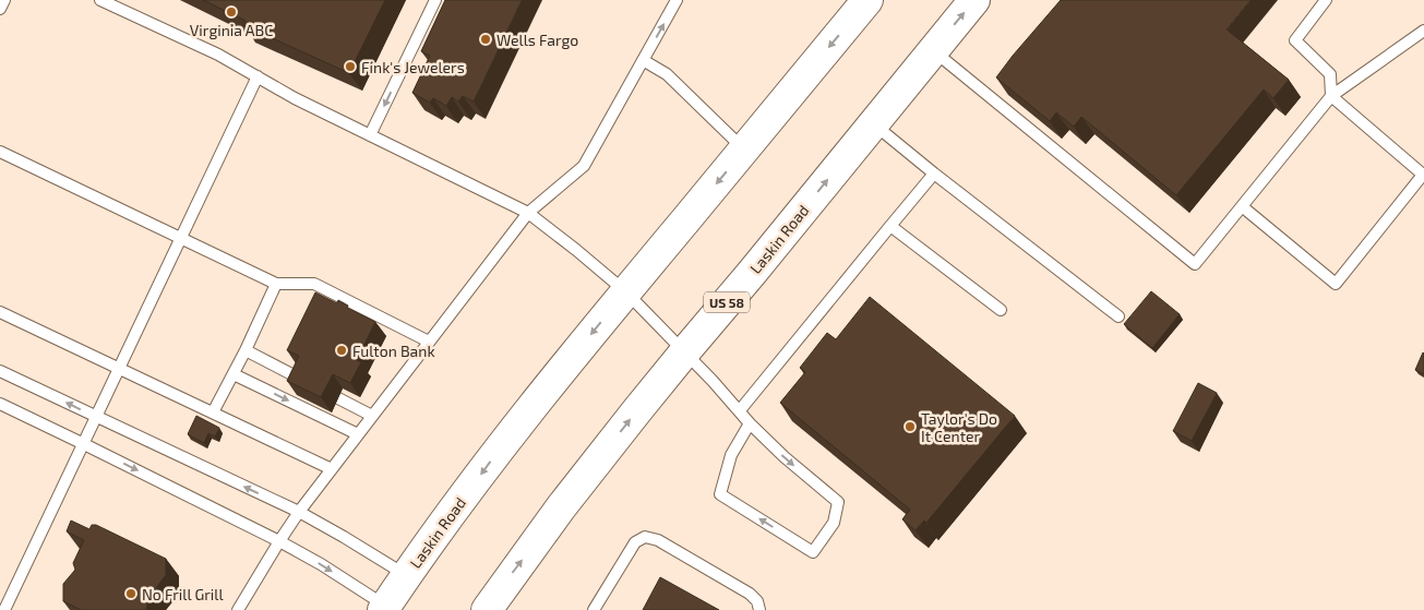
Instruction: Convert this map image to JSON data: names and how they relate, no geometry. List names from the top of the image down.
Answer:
{
  "streets": {
    "main road": ["Laskin Road", "US 58"]
  },
  "places": [
    "Virginia ABC",
    "Wells Fargo",
    "Fink's Jewelers",
    "Fulton Bank",
    "Taylor's Do It Center",
    "No Frill Grill"
  ]
}
